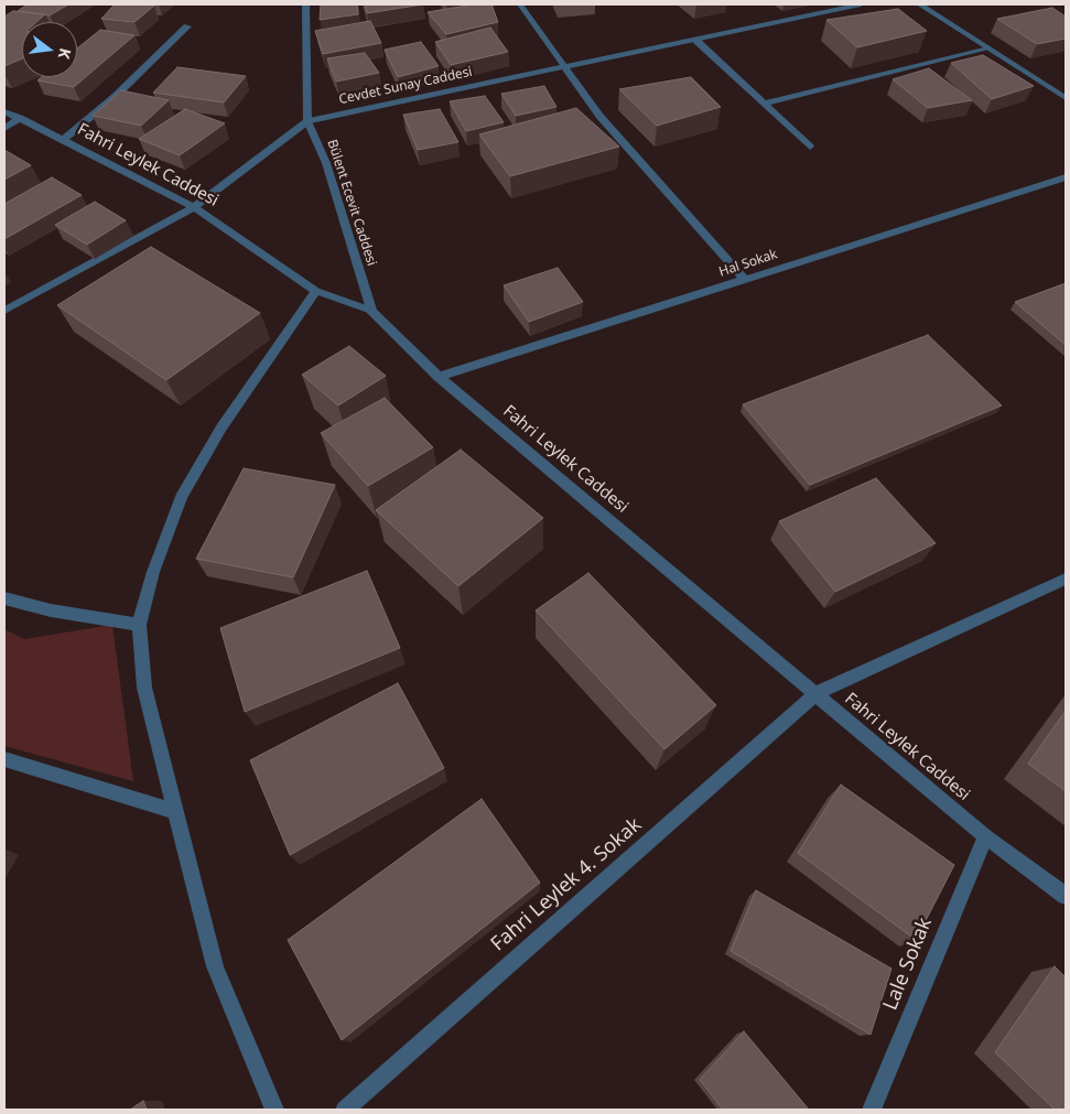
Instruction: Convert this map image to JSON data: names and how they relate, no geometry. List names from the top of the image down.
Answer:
{
  "streets": {
    "street": [
      "Cevdet Sunay Caddesi",
      "Fahri Leylek Caddesi",
      "Bülent Ecevit Caddesi",
      "Hal Sokak",
      "Fahri Leylek 4. Sokak",
      "Lale Sokak"
    ]
  },
  "crossings": [
    ["Cevdet Sunay Caddesi", "Fahri Leylek Caddesi"],
    ["Cevdet Sunay Caddesi", "Bülent Ecevit Caddesi"],
    ["Fahri Leylek Caddesi", "Bülent Ecevit Caddesi"],
    ["Fahri Leylek Caddesi", "Hal Sokak"],
    ["Fahri Leylek Caddesi", "Fahri Leylek 4. Sokak"],
    ["Fahri Leylek Caddesi", "Lale Sokak"]
  ],
  "north": "right"
}
